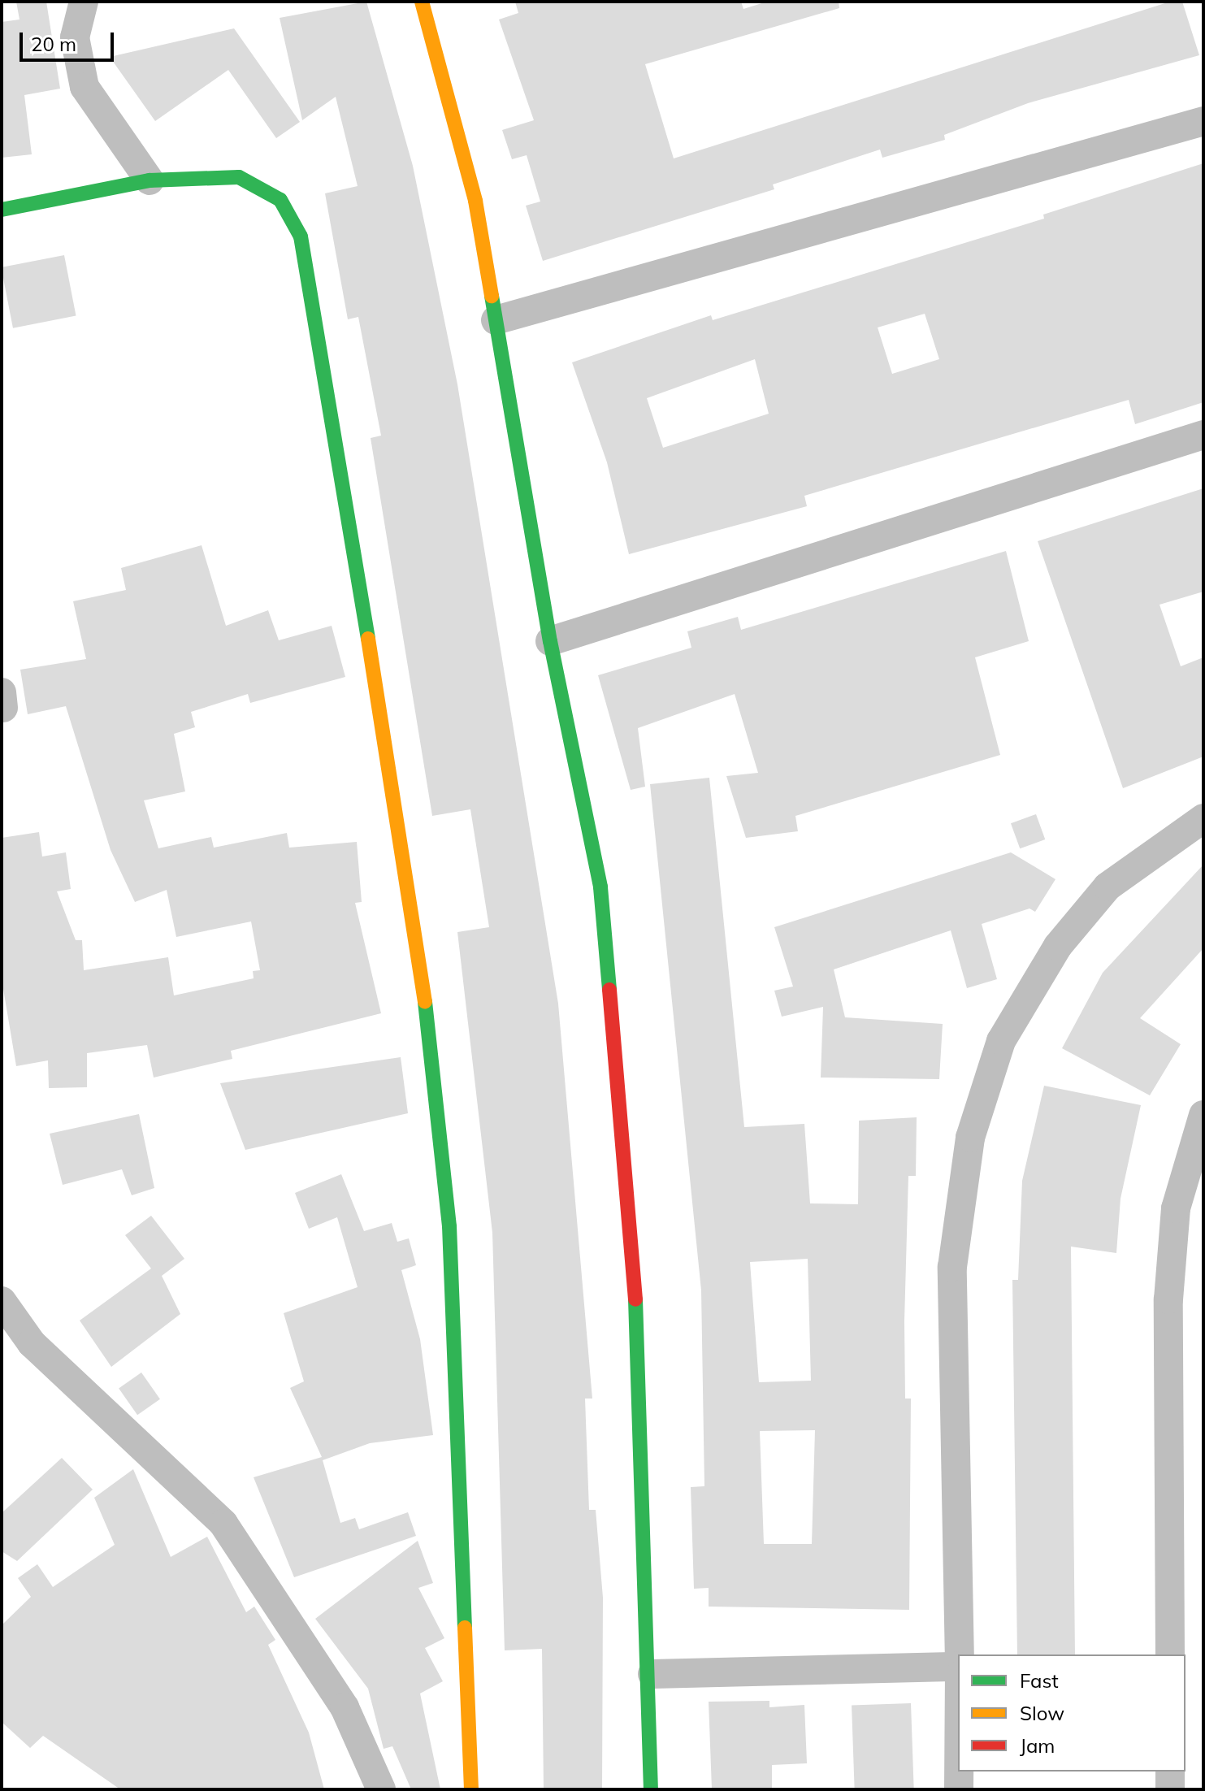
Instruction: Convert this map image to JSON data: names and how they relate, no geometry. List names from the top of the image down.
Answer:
{
  "legend": ["Fast", "Slow", "Jam"],
  "scale_bar": "20 m"
}
